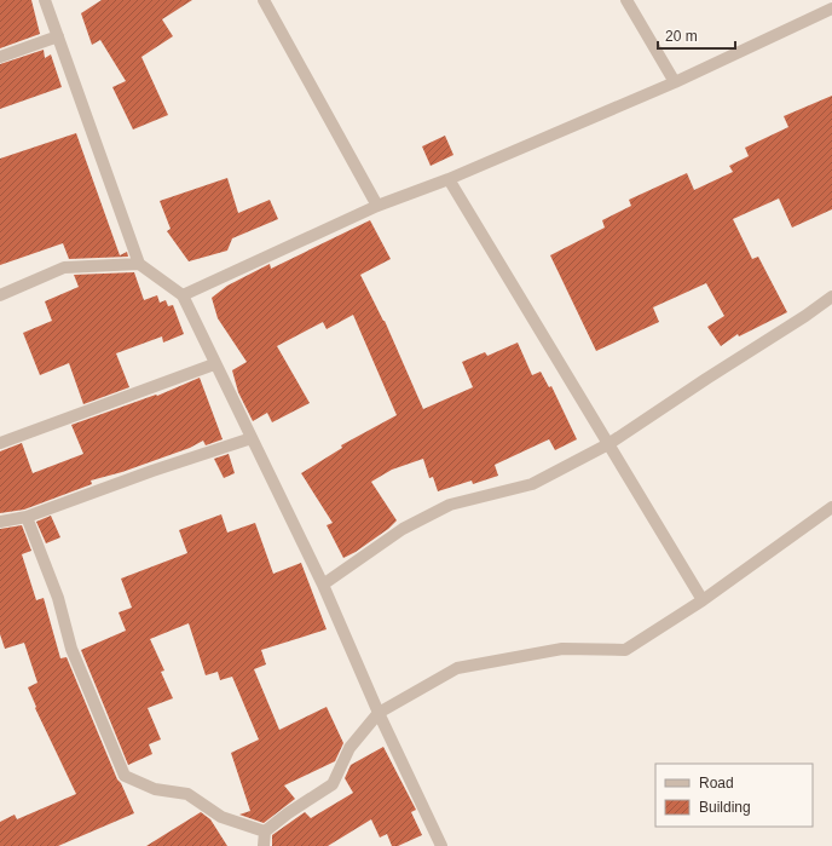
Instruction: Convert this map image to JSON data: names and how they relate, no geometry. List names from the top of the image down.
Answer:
{
  "legend": ["Road", "Building"],
  "scale_bar": "20 m"
}
